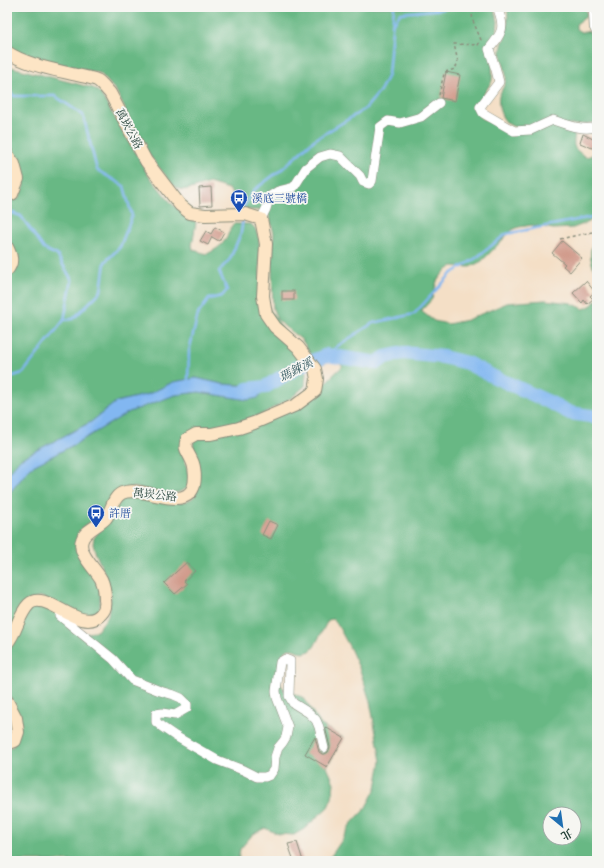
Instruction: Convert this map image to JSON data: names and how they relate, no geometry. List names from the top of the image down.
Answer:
{
  "streets": {
    "street": ["萬崁公路"]
  },
  "water": ["瑪鋉溪"],
  "places": {
    "bus stop": ["溪底三號橋", "許厝"]
  },
  "north": "bottom right"
}
